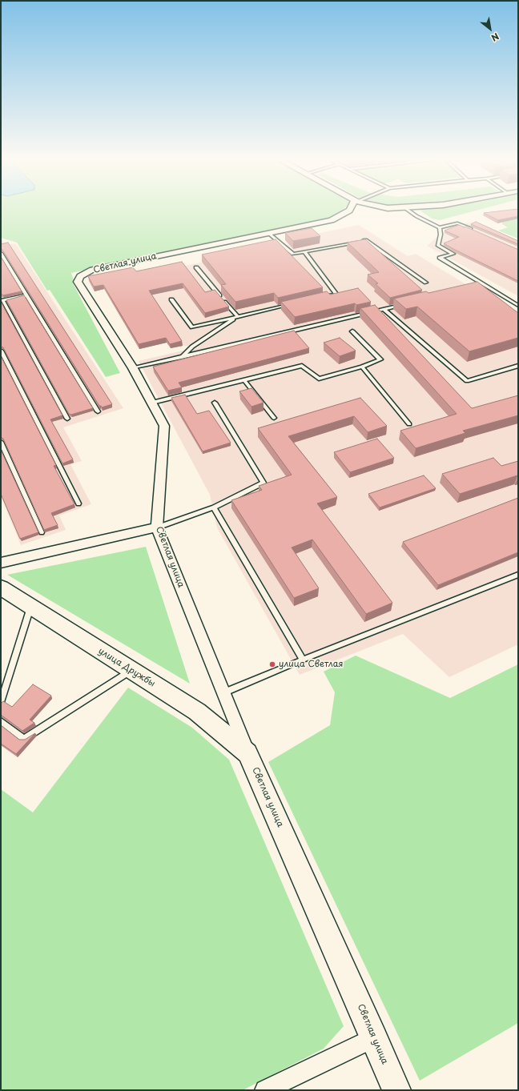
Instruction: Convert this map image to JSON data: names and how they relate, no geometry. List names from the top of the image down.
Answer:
{
  "streets": {
    "street": ["Светлая улица", "улица Дружбы"]
  },
  "crossings": [
    ["Светлая улица", "улица Дружбы"]
  ],
  "places": ["улица Светлая"],
  "north": "bottom right"
}
